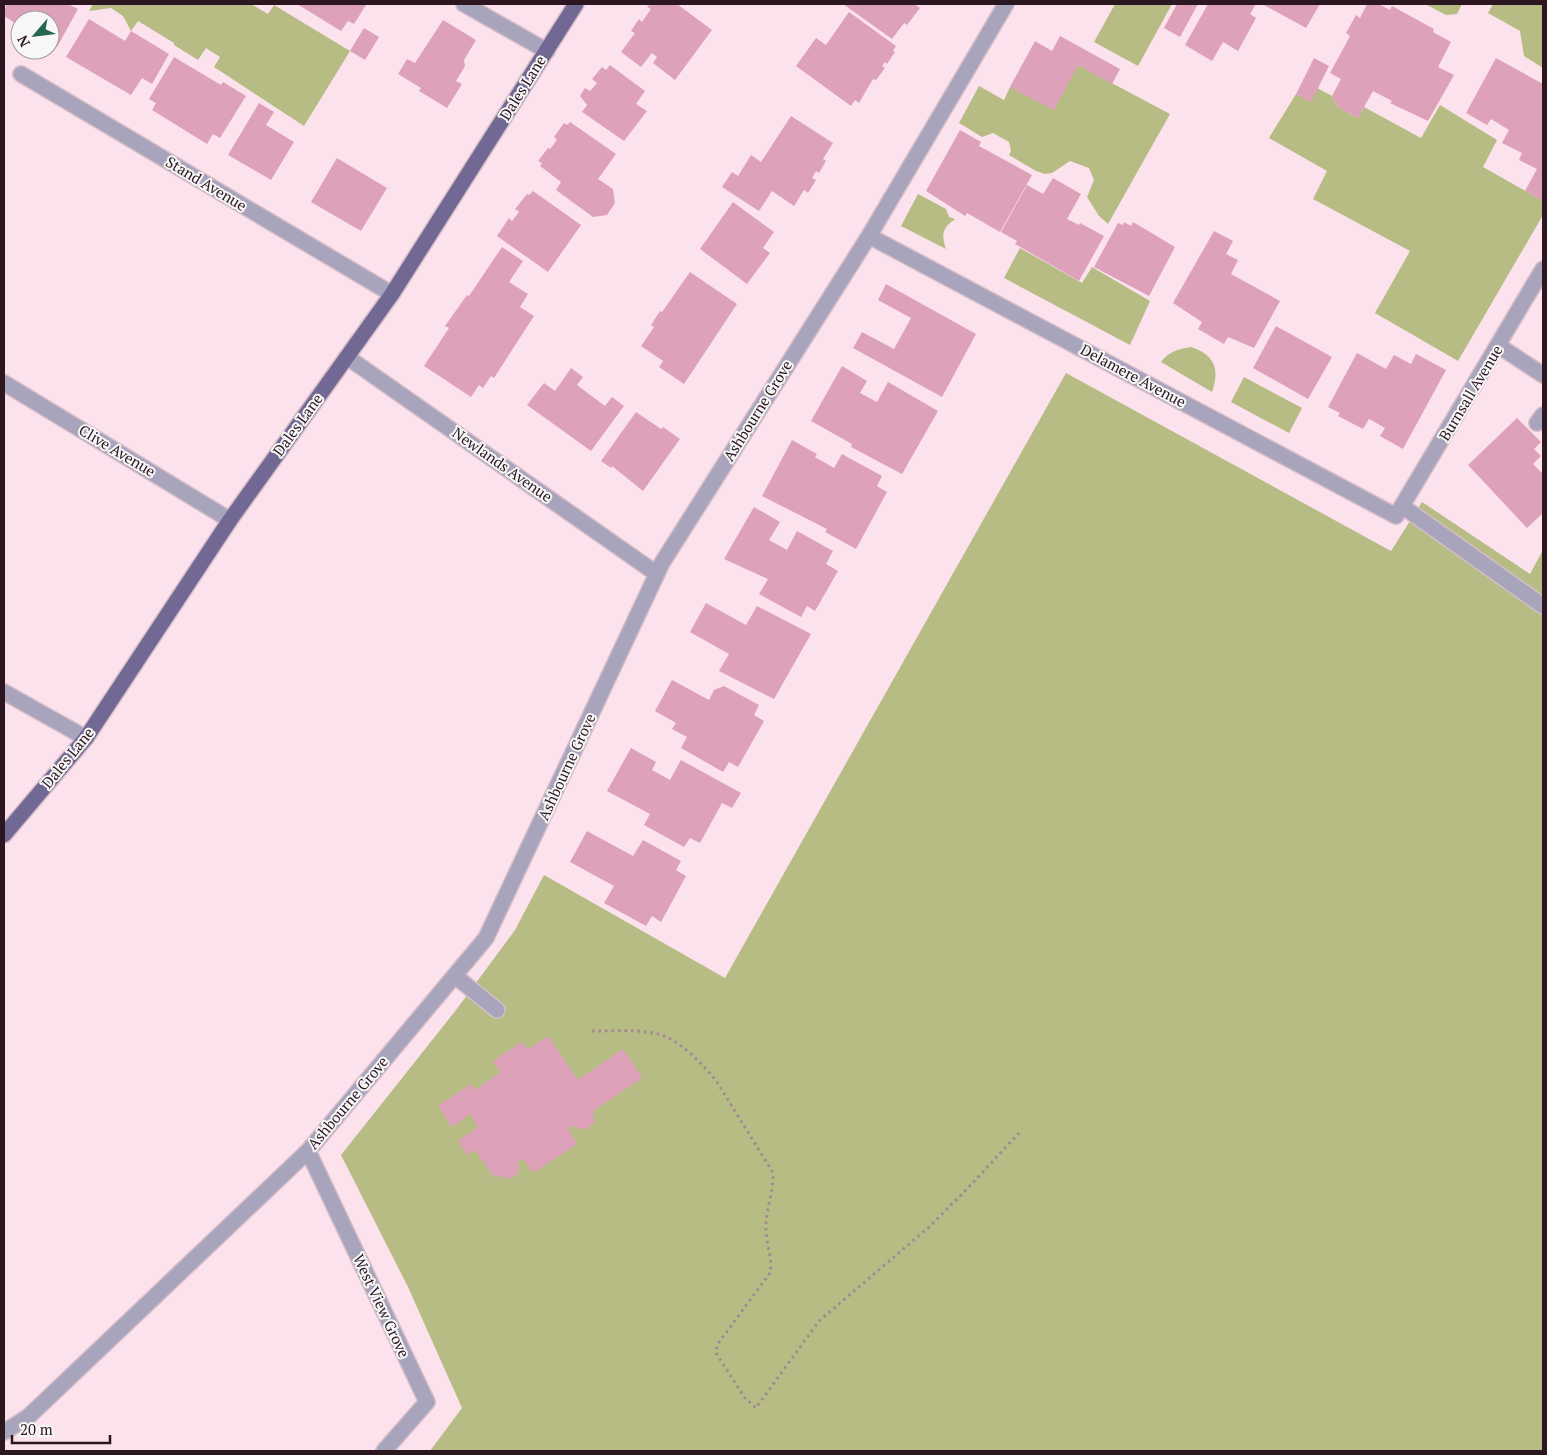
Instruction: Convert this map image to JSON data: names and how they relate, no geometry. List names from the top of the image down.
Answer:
{
  "streets": {
    "main road": ["Dales Lane"],
    "street": [
      "Stand Avenue",
      "Delamere Avenue",
      "Burnsall Avenue",
      "Ashbourne Grove",
      "Clive Avenue",
      "Newlands Avenue",
      "West View Grove"
    ]
  },
  "crossings": [
    ["Dales Lane", "Stand Avenue"],
    ["Dales Lane", "Clive Avenue"],
    ["Dales Lane", "Newlands Avenue"],
    ["Delamere Avenue", "Burnsall Avenue"],
    ["Delamere Avenue", "Ashbourne Grove"],
    ["Ashbourne Grove", "Newlands Avenue"],
    ["Ashbourne Grove", "West View Grove"]
  ],
  "scale_bar": "20 m",
  "north": "bottom left"
}
